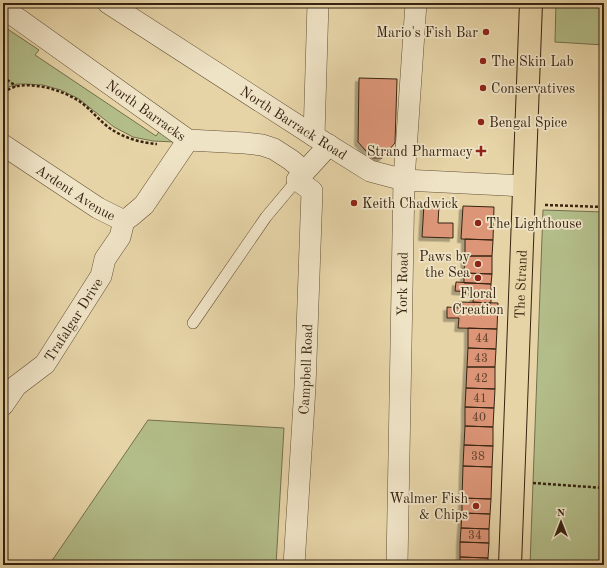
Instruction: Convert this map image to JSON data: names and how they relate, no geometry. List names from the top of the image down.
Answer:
{
  "streets": {
    "main road": ["The Strand"],
    "street": [
      "North Barracks",
      "North Barrack Road",
      "Ardent Avenue",
      "York Road",
      "Trafalgar Drive",
      "Campbell Road"
    ]
  },
  "crossings": [
    ["North Barracks", "Ardent Avenue"],
    ["North Barracks", "Campbell Road"],
    ["North Barrack Road", "York Road"],
    ["North Barrack Road", "The Strand"],
    ["Ardent Avenue", "Trafalgar Drive"]
  ],
  "places": {
    "other": [
      "Mario's Fish Bar",
      "The Skin Lab",
      "Conservatives",
      "Bengal Spice",
      "Keith Chadwick",
      "The Lighthouse",
      "Paws by the Sea",
      "Floral Creation",
      "Walmer Fish & Chips"
    ],
    "health": ["Strand Pharmacy"]
  },
  "house_numbers": [
    "44",
    "43",
    "42",
    "41",
    "40",
    "38",
    "34"
  ],
  "north": "top"
}
